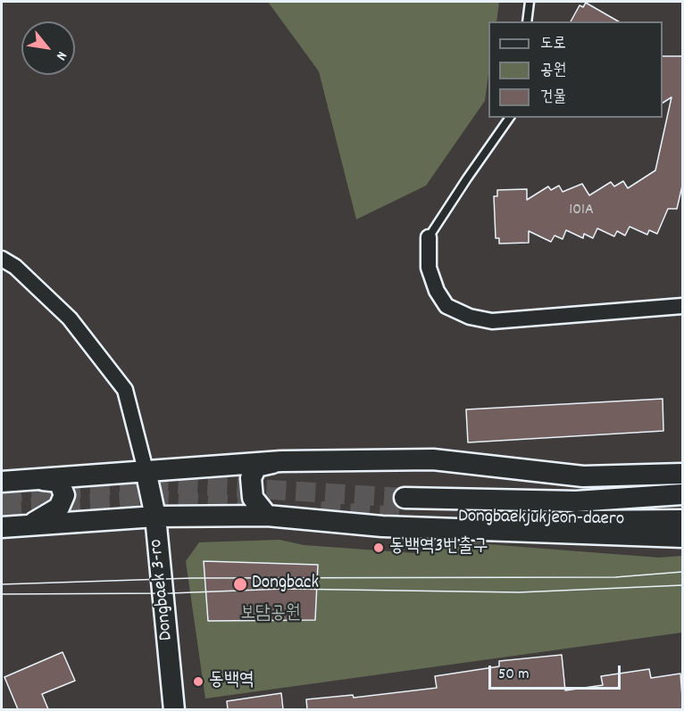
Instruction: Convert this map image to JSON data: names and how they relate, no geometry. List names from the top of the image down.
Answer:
{
  "streets": {
    "main road": ["Dongbaekjukjeon-daero", "Dongbaek 3-ro"]
  },
  "parks": ["보담공원"],
  "places": ["동백역3번출구", "Dongback", "동백역"],
  "house_numbers": ["101A"],
  "legend": ["도로", "공원", "건물"],
  "scale_bar": "50 m",
  "north": "bottom right"
}
